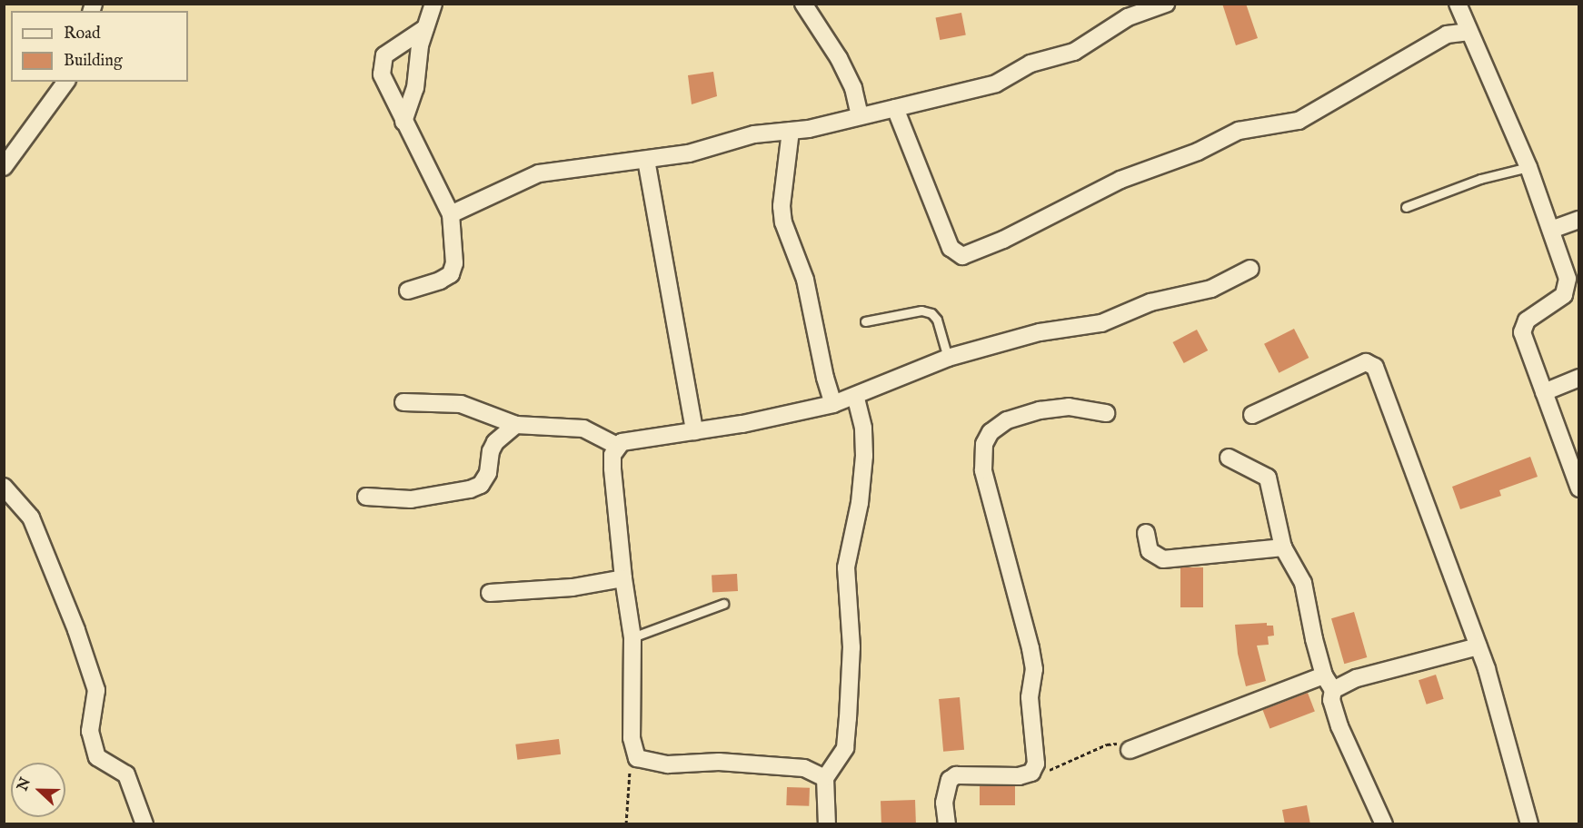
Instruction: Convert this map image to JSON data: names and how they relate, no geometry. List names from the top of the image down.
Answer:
{
  "legend": ["Road", "Building"],
  "north": "left"
}
